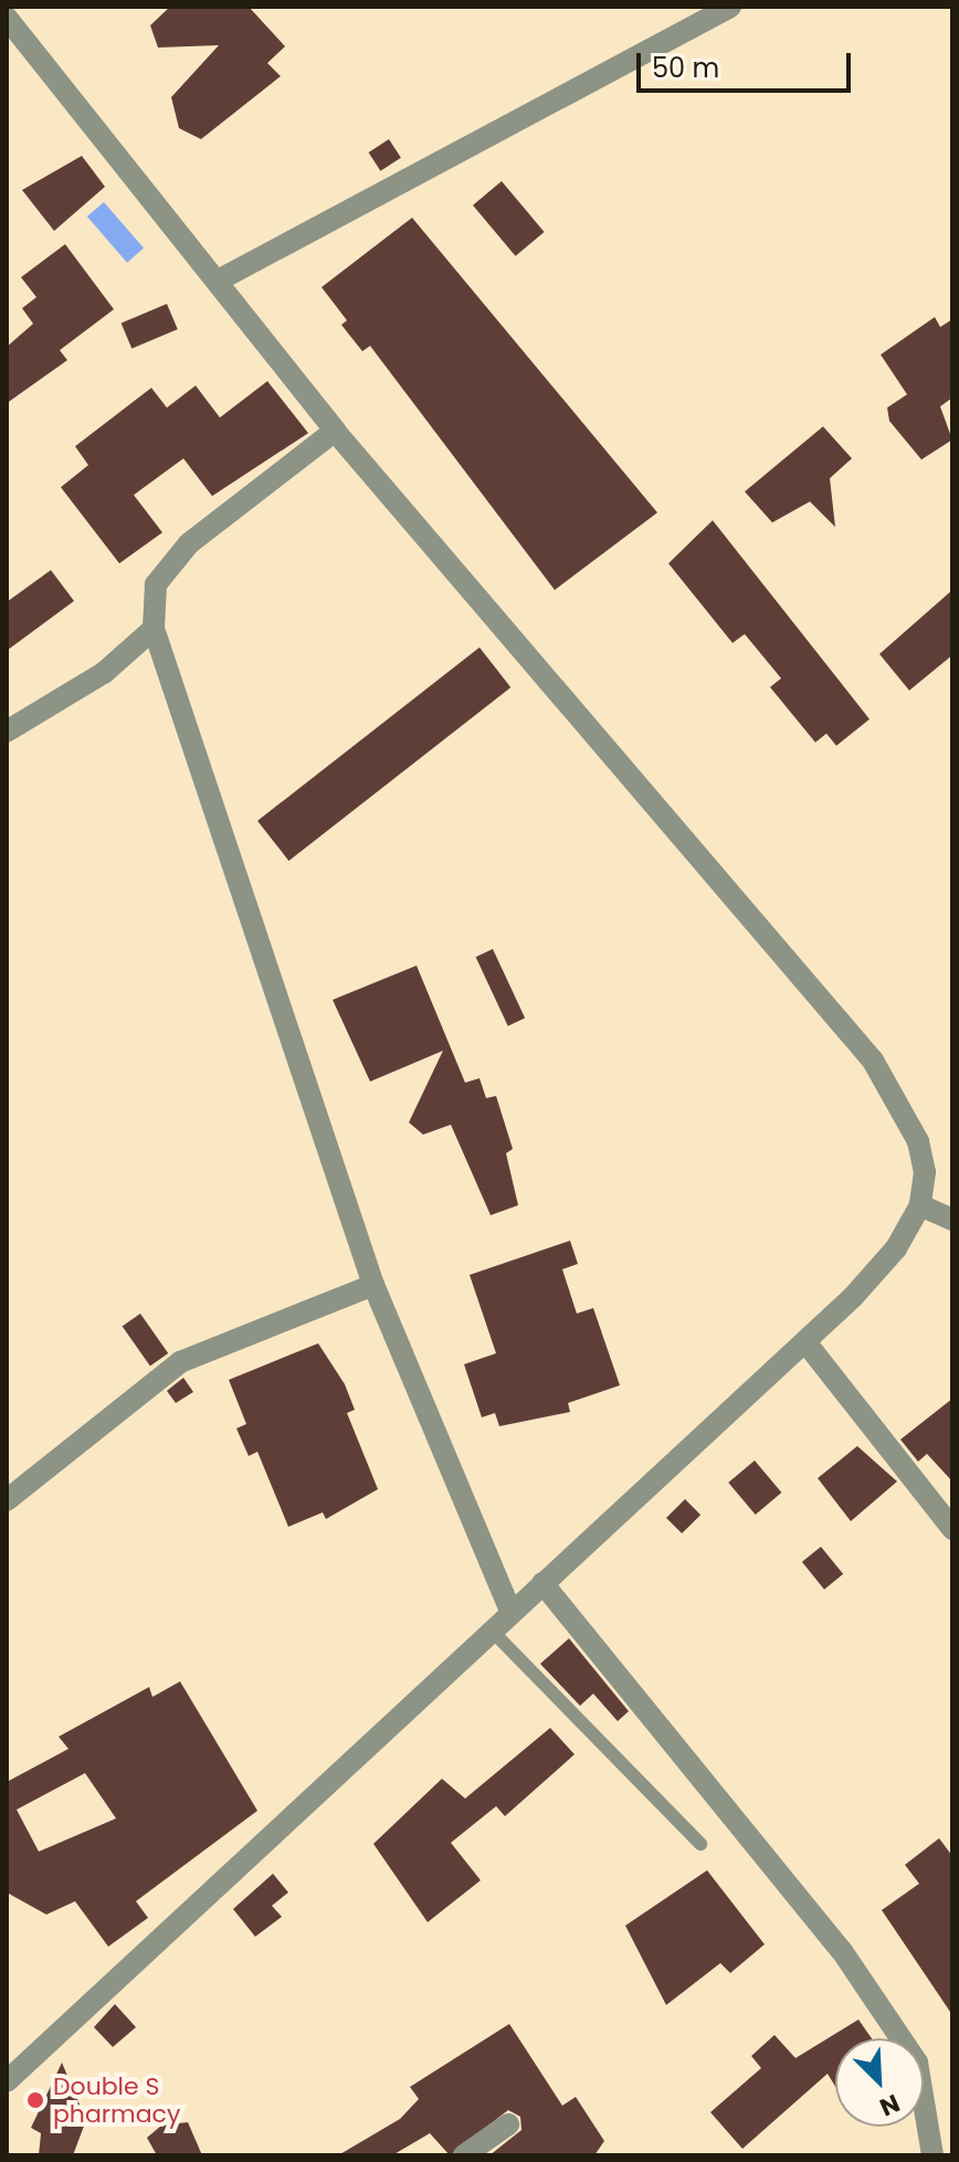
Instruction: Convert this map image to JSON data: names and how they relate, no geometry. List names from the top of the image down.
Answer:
{
  "places": ["Double S pharmacy"],
  "scale_bar": "50 m",
  "north": "bottom right"
}
